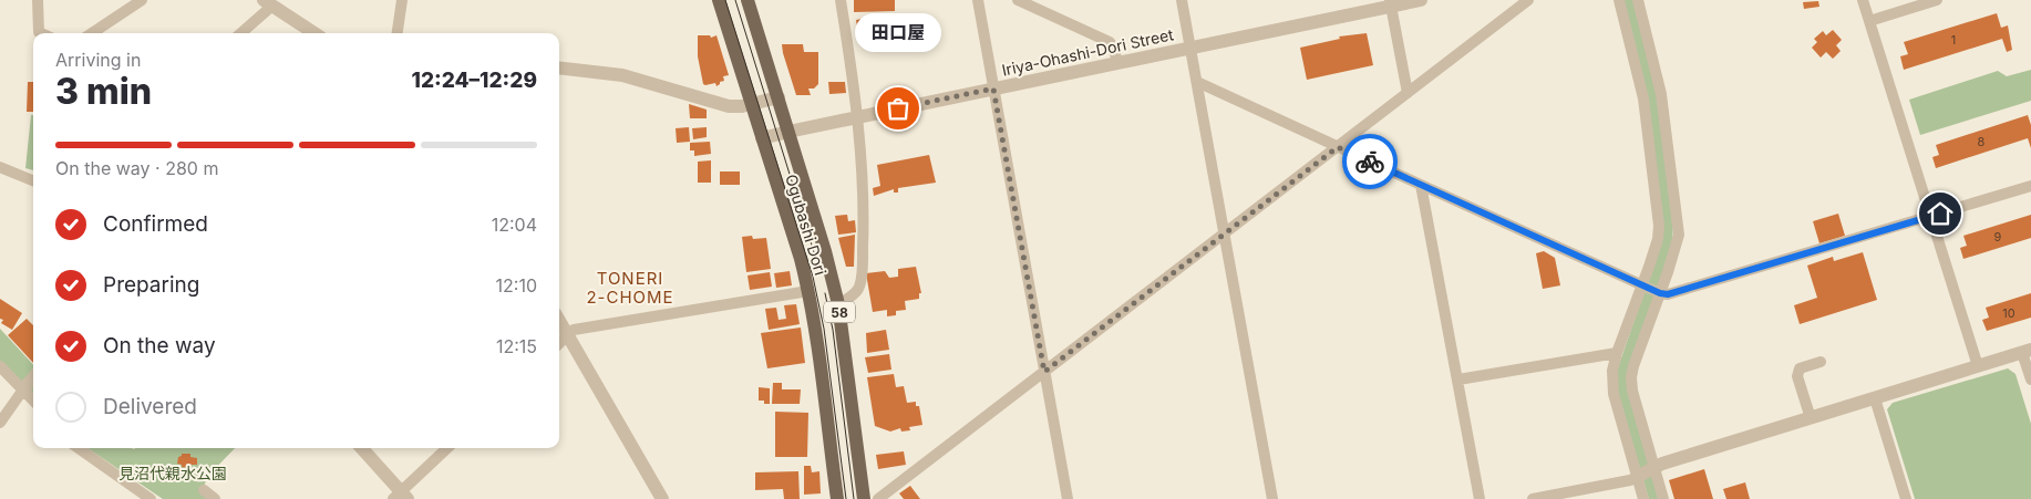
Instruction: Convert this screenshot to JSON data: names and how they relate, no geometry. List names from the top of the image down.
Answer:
{
  "streets": {
    "main road": ["Ogubashi Dori", "58"],
    "street": ["Iriya-Ohashi-Dori Street"]
  },
  "crossings": [
    ["Iriya-Ohashi-Dori Street", "Ogubashi Dori"]
  ],
  "districts": ["TONERI 2-CHOME"],
  "parks": ["見沼代親水公園"],
  "places": ["田口屋"],
  "house_numbers": [
    "1",
    "8",
    "9",
    "10"
  ],
  "page": {
    "bubble": "田口屋",
    "heading": ["3 min", "Arriving in", "12:24–12:29"],
    "bar": "On the way · 280 m",
    "list": [
      ["Confirmed", "12:04"],
      ["Preparing", "12:10"],
      ["On the way", "12:15"],
      "Delivered"
    ]
  }
}
